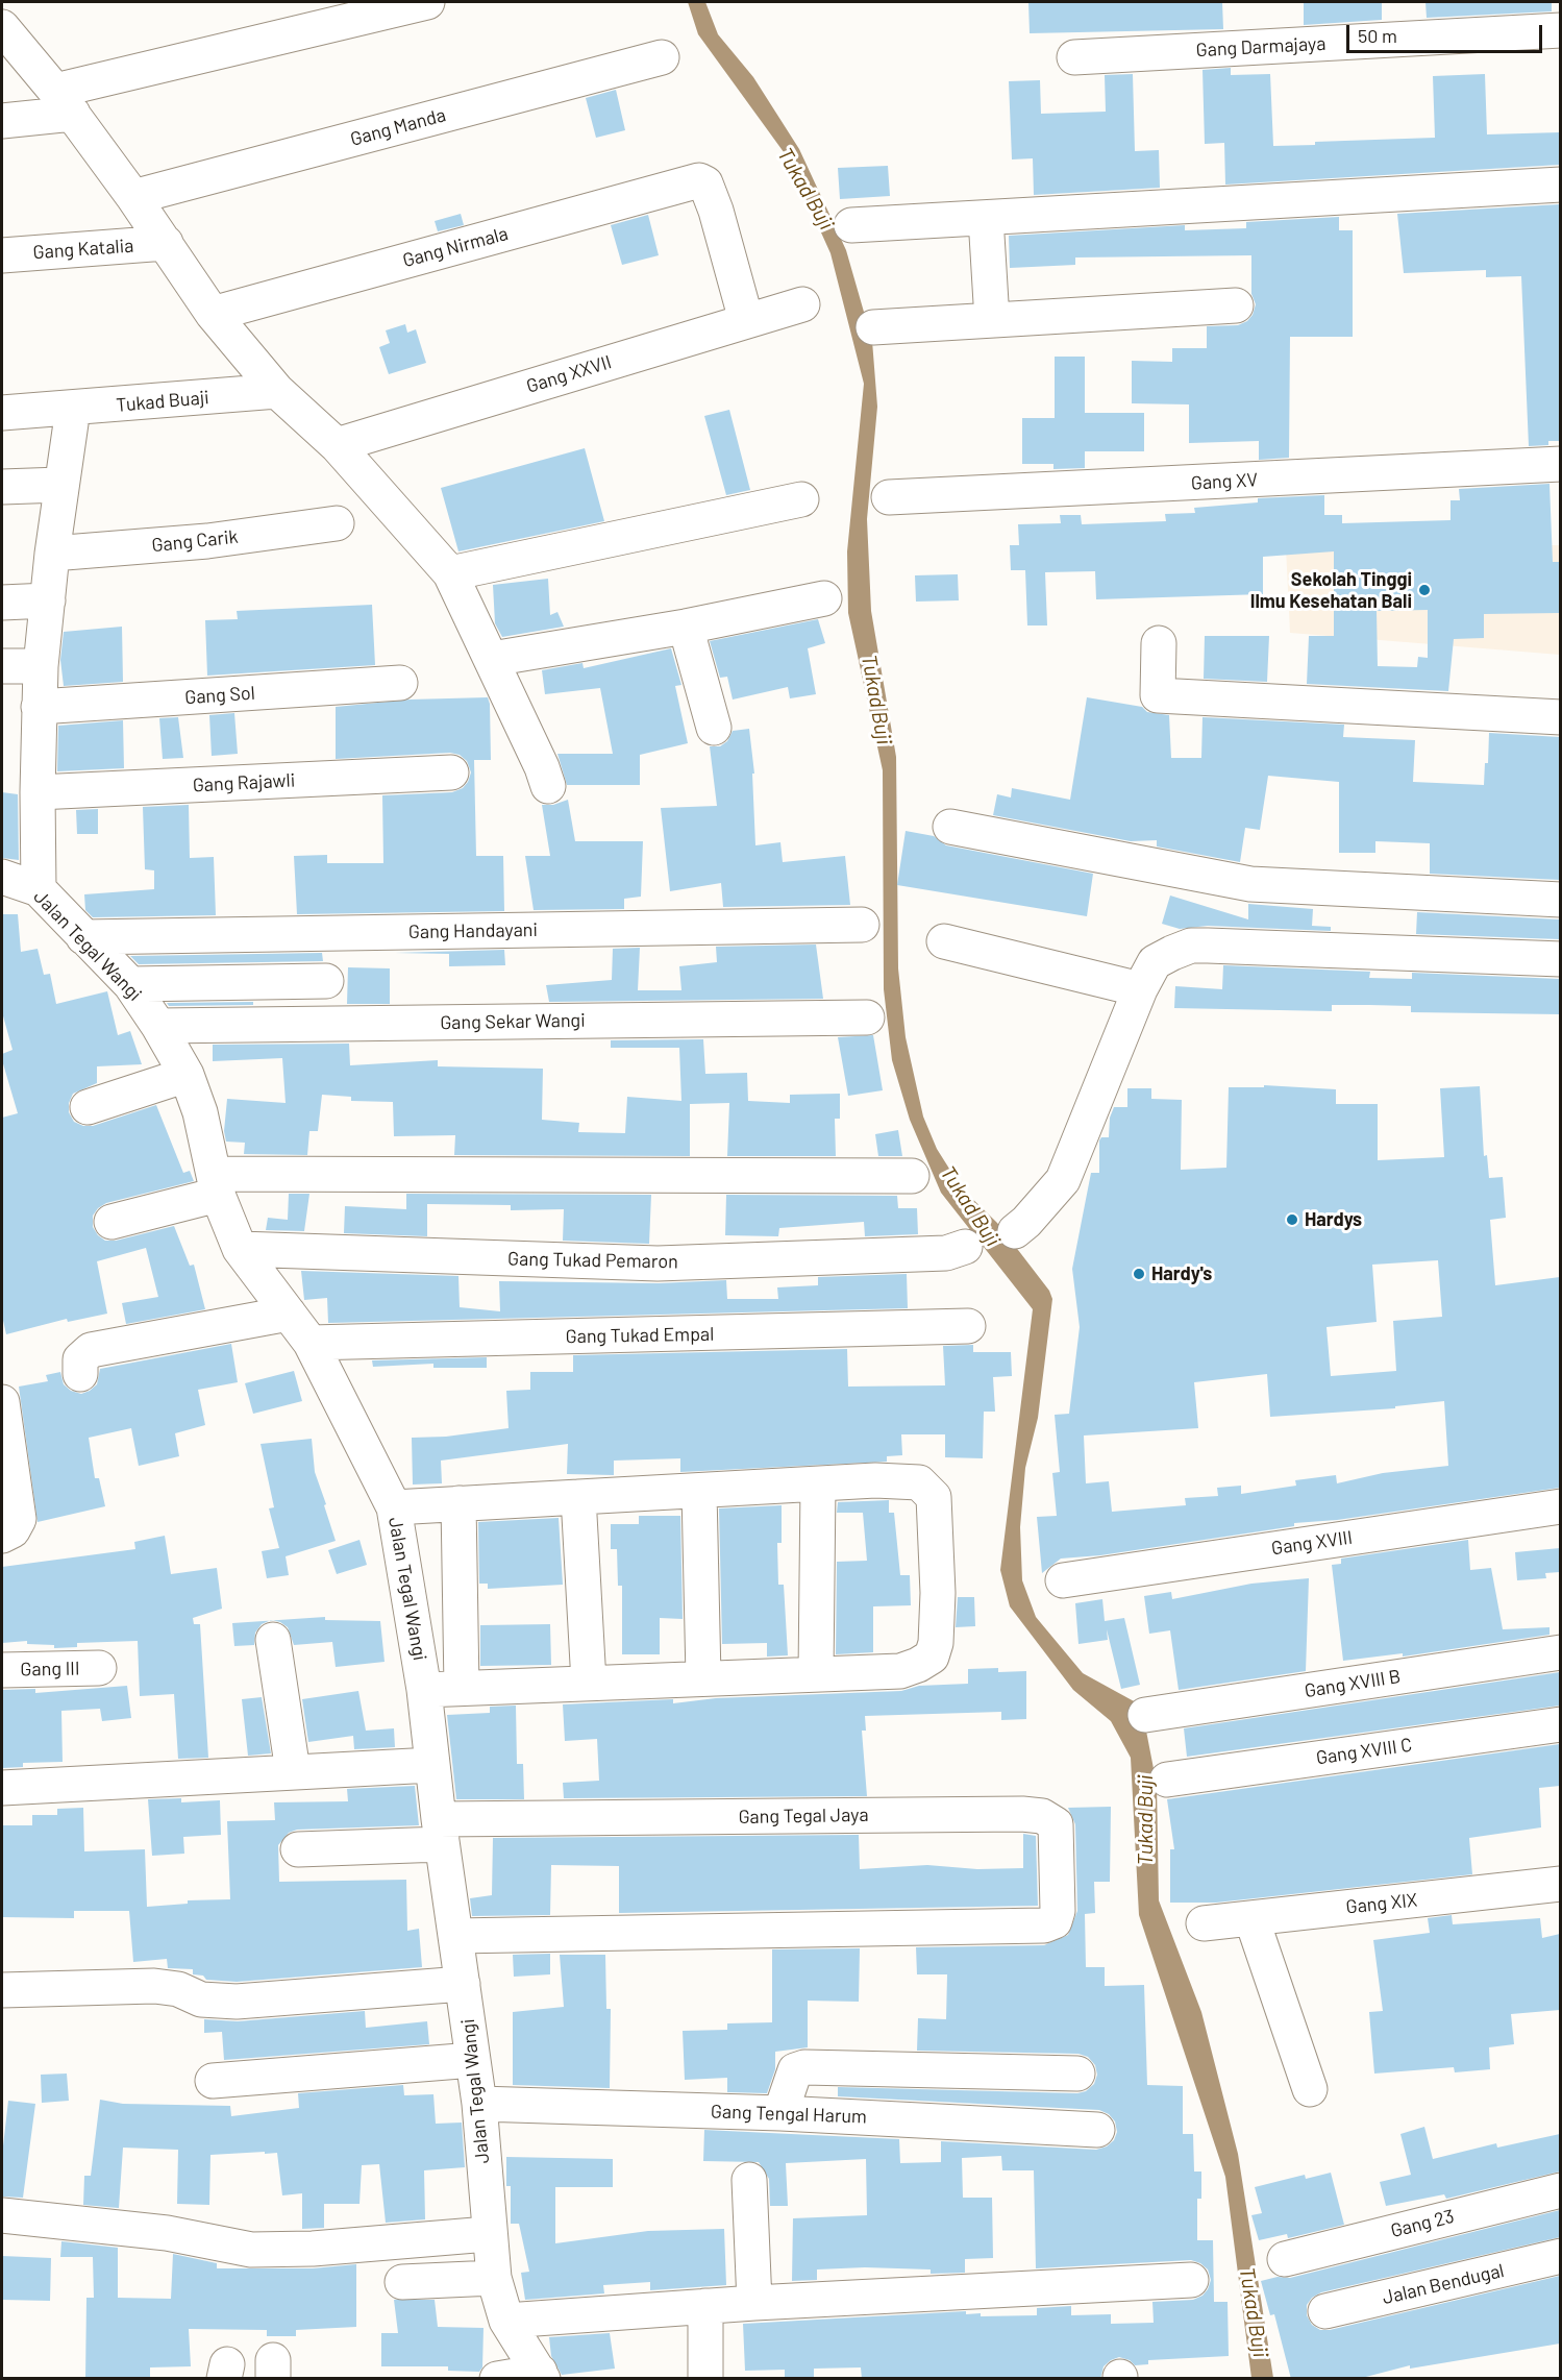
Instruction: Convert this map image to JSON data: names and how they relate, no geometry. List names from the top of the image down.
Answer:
{
  "streets": {
    "street": [
      "Gang Darmajaya",
      "Gang Manda",
      "Gang Nirmala",
      "Gang Katalia",
      "Gang XXVII",
      "Tukad Buaji",
      "Gang XV",
      "Gang Carik",
      "Gang Sol",
      "Gang Rajawli",
      "Gang Handayani",
      "Jalan Tegal Wangi",
      "Gang Sekar Wangi",
      "Gang Tukad Pemaron",
      "Gang Tukad Empal",
      "Gang XVIII",
      "Gang III",
      "Gang XVIII B",
      "Gang XVIII C",
      "Gang Tegal Jaya",
      "Gang XIX",
      "Gang Tengal Harum",
      "Gang 23",
      "Jalan Bendugal"
    ]
  },
  "crossings": [
    ["Gang Nirmala", "Gang XXVII"],
    ["Gang Handayani", "Jalan Tegal Wangi"],
    ["Jalan Tegal Wangi", "Gang Sekar Wangi"],
    ["Jalan Tegal Wangi", "Gang Tukad Pemaron"],
    ["Jalan Tegal Wangi", "Gang Tukad Empal"],
    ["Jalan Tegal Wangi", "Gang Tegal Jaya"],
    ["Jalan Tegal Wangi", "Gang Tengal Harum"]
  ],
  "water": ["Tukad Buji"],
  "places": ["Sekolah Tinggi Ilmu Kesehatan Bali", "Hardys", "Hardy's"],
  "scale_bar": "50 m"
}
